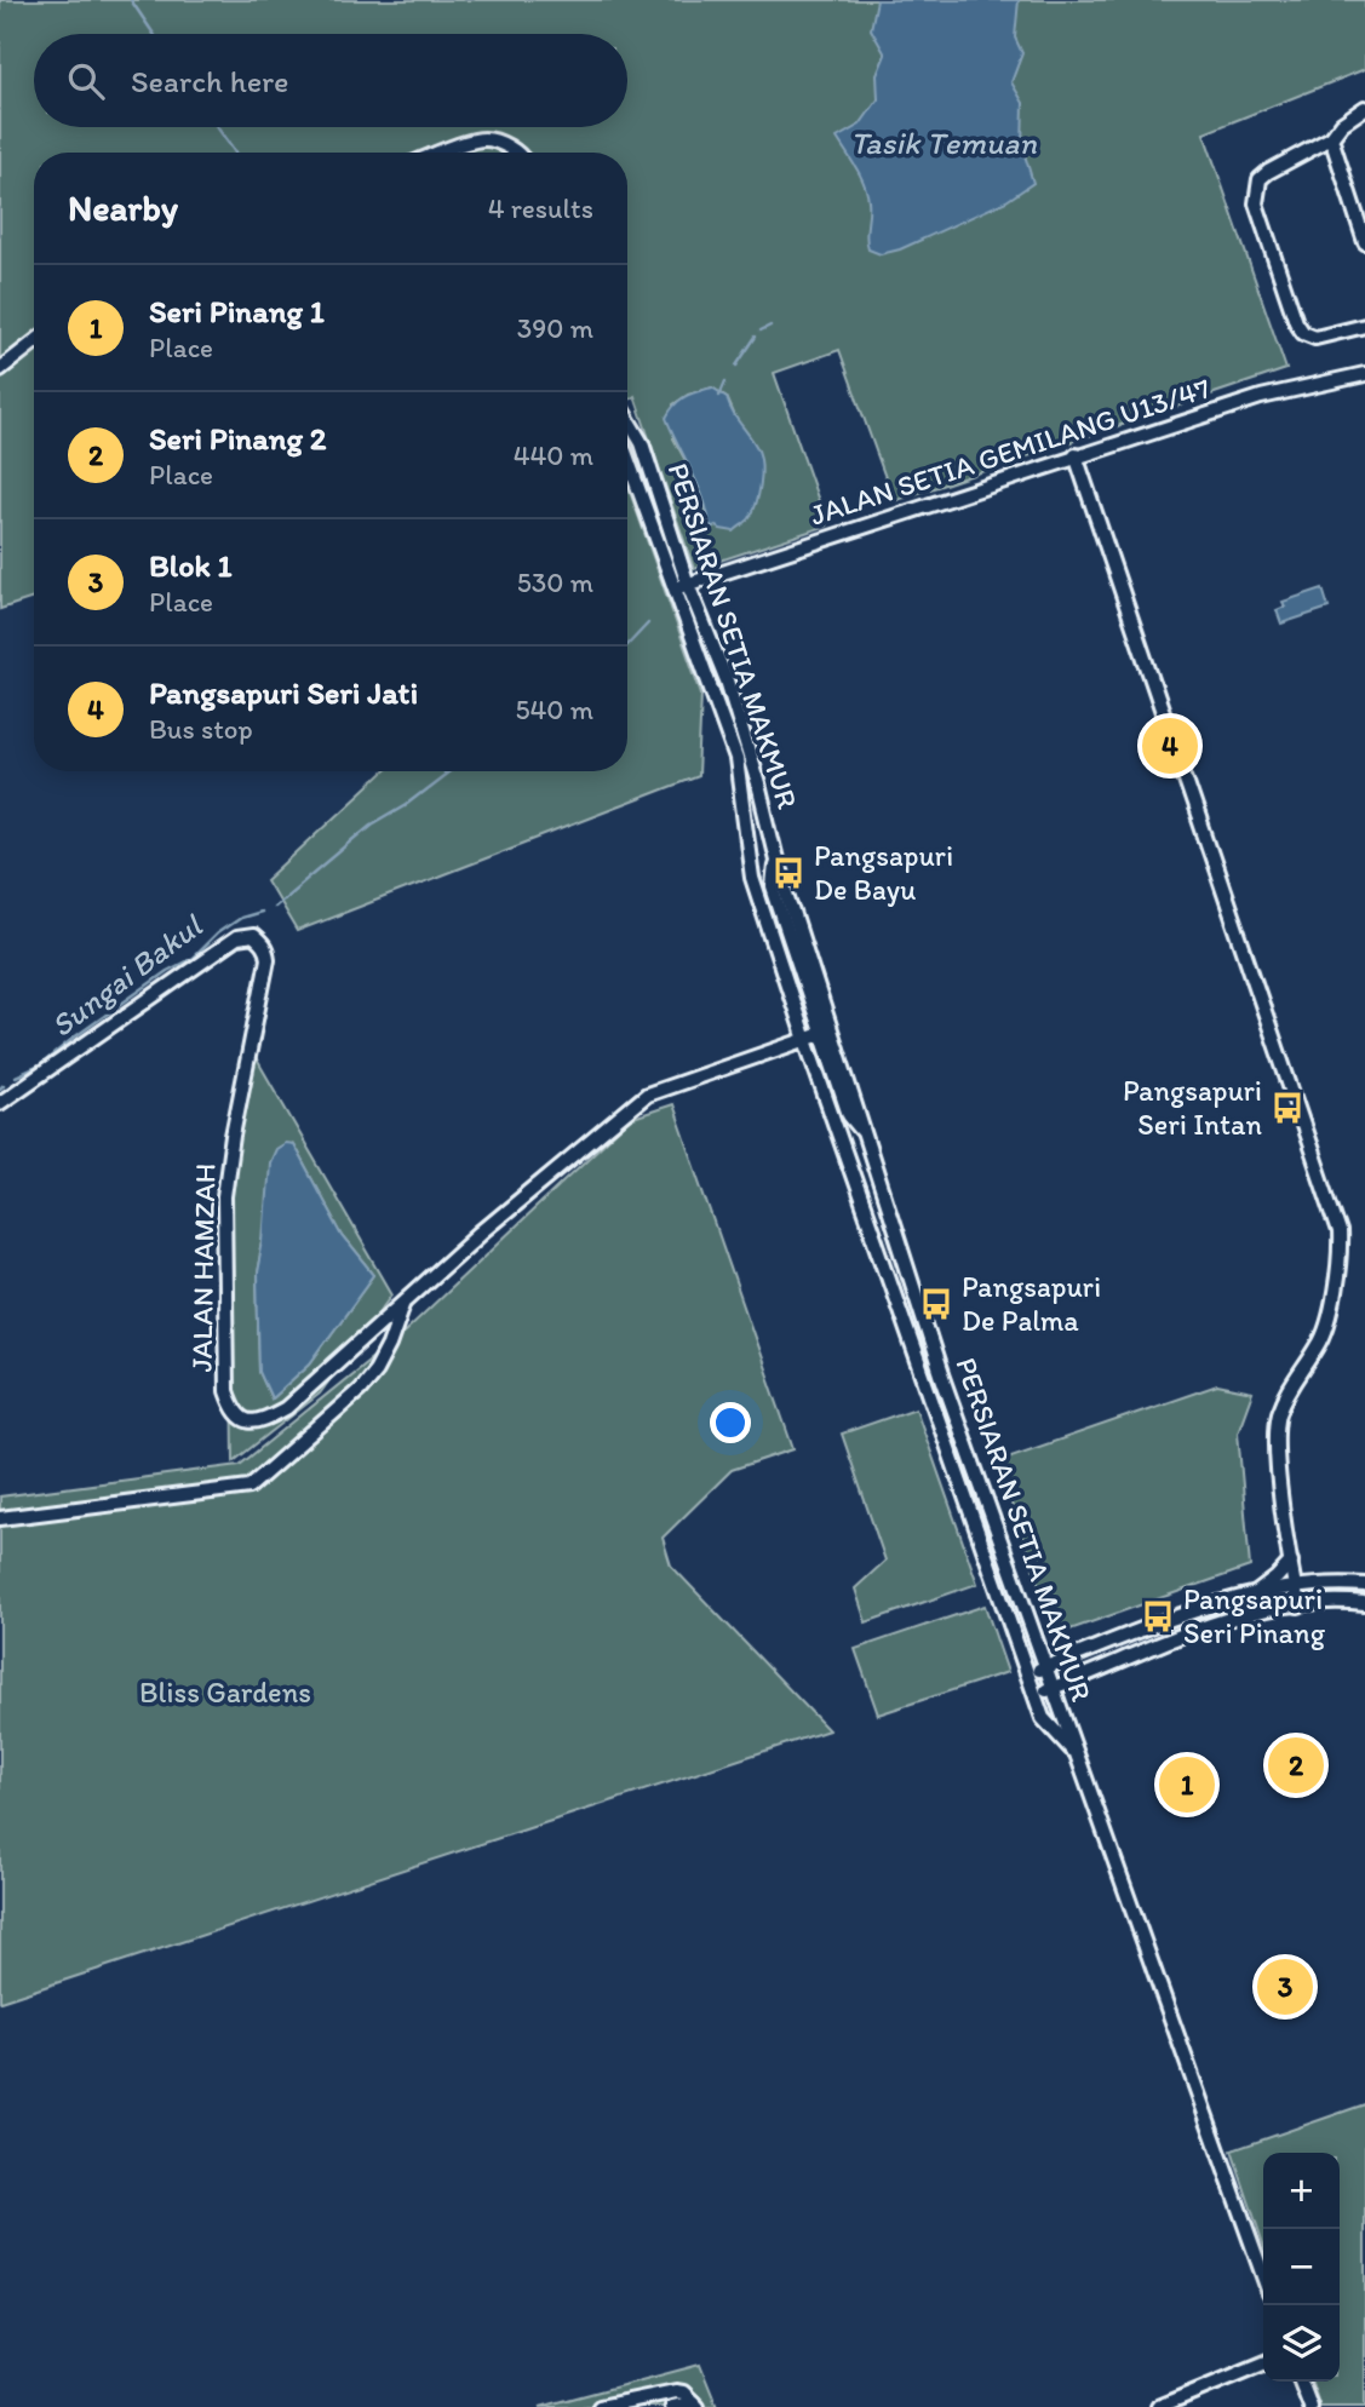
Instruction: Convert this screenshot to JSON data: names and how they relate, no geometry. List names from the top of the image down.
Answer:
{
  "streets": {
    "street": ["JALAN SETIA GEMILANG U13/47", "PERSIARAN SETIA MAKMUR", "JALAN HAMZAH"]
  },
  "crossings": [
    ["JALAN SETIA GEMILANG U13/47", "PERSIARAN SETIA MAKMUR"],
    ["PERSIARAN SETIA MAKMUR", "JALAN HAMZAH"]
  ],
  "water": ["Tasik Temuan", "Sungai Bakul"],
  "parks": ["Bliss Gardens"],
  "places": {
    "bus stop": [
      "Pangsapuri De Bayu",
      "Pangsapuri Seri Intan",
      "Pangsapuri De Palma",
      "Pangsapuri Seri Pinang"
    ]
  },
  "page": {
    "search": "Search here",
    "heading": ["Nearby", "4 results"],
    "list": [
      {
        "mark": "1",
        "name": "Seri Pinang 1",
        "note": "Place",
        "value": "390 m"
      },
      {
        "mark": "2",
        "name": "Seri Pinang 2",
        "note": "Place",
        "value": "440 m"
      },
      {
        "mark": "3",
        "name": "Blok 1",
        "note": "Place",
        "value": "530 m"
      },
      {
        "mark": "4",
        "name": "Pangsapuri Seri Jati",
        "note": "Bus stop",
        "value": "540 m"
      }
    ],
    "pins": [
      "4",
      "2",
      "1",
      "3"
    ],
    "map_buttons": ["+", "−"]
  }
}
